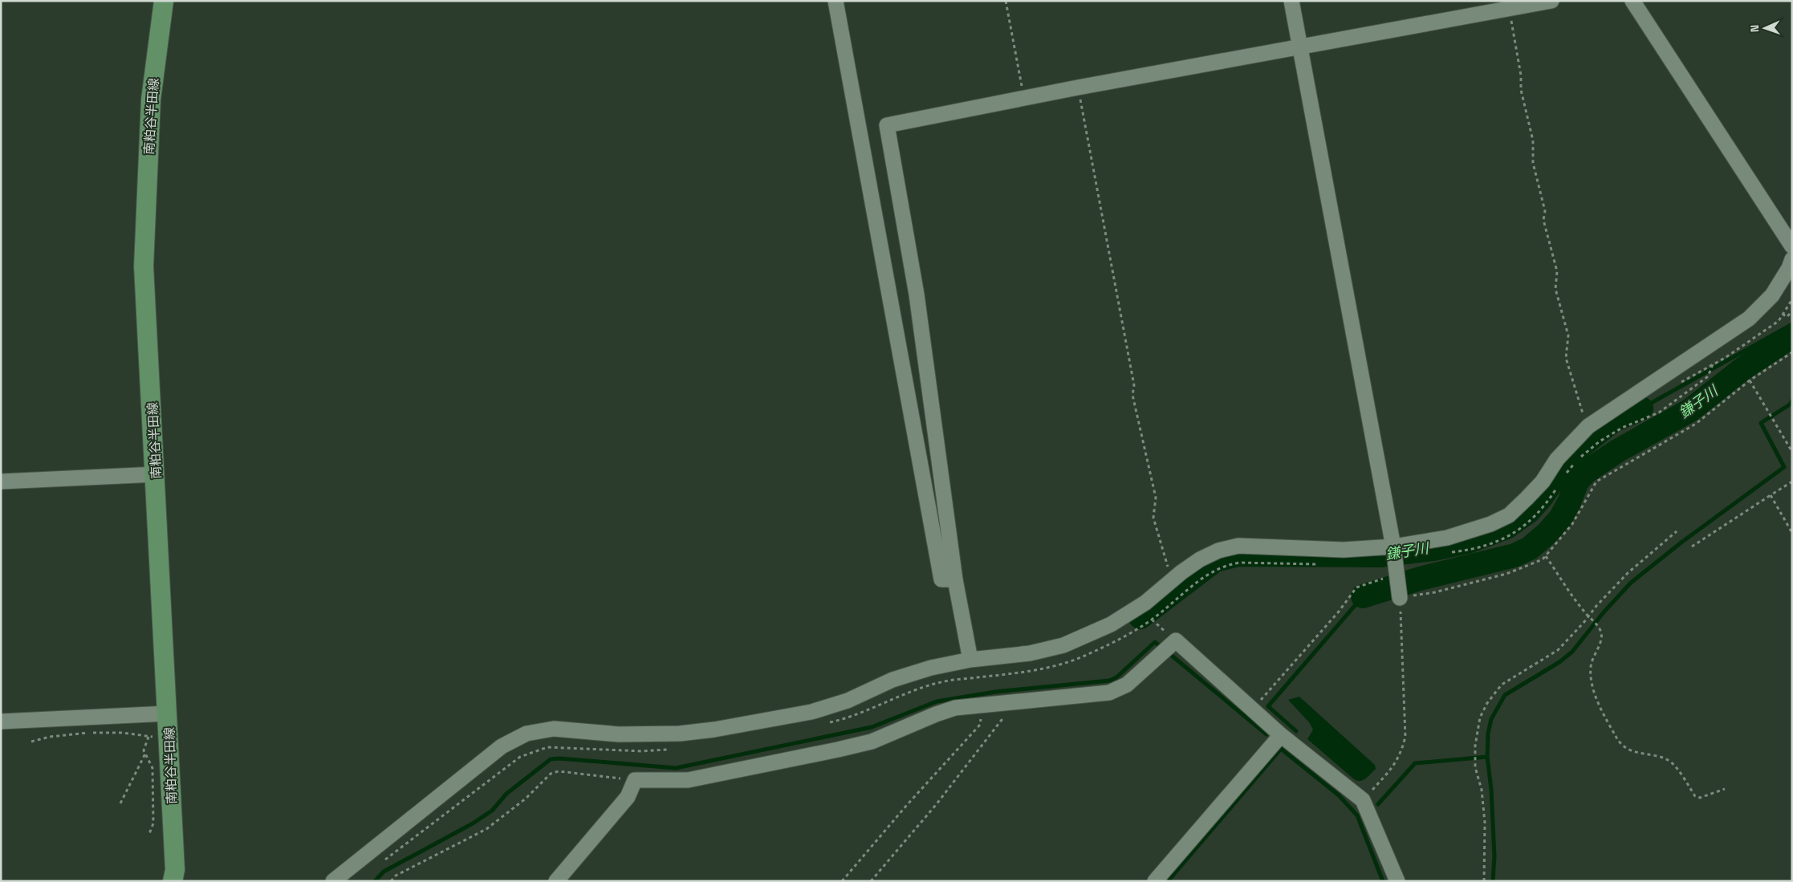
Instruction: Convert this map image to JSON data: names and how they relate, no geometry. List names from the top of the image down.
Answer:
{
  "streets": {
    "main road": ["南粕谷半田線"]
  },
  "water": ["鎌子川"],
  "north": "left"
}
